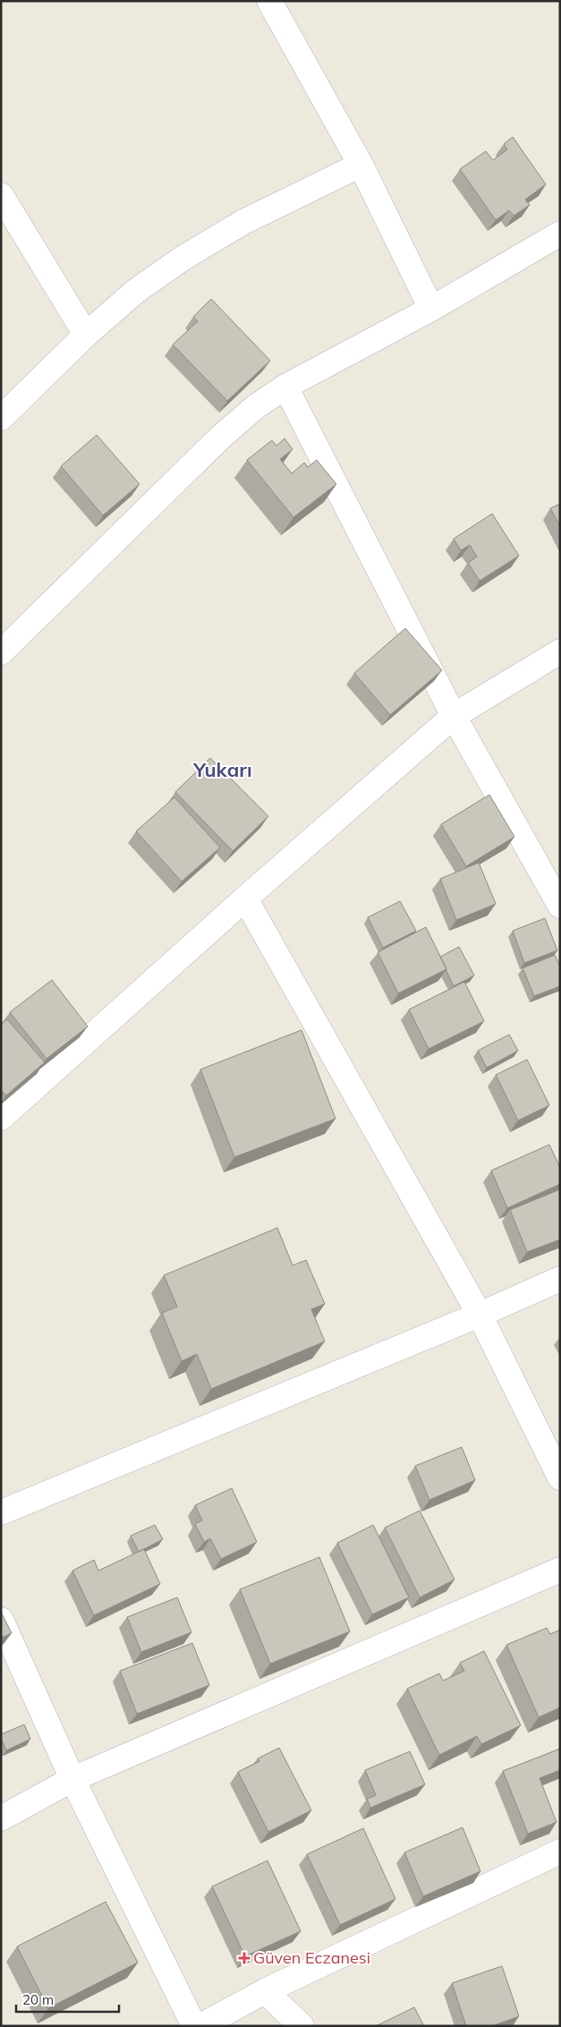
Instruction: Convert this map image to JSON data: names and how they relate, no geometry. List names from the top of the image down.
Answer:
{
  "districts": ["Yukarı"],
  "places": {
    "health": ["Güven Eczanesi"]
  },
  "scale_bar": "20 m"
}
